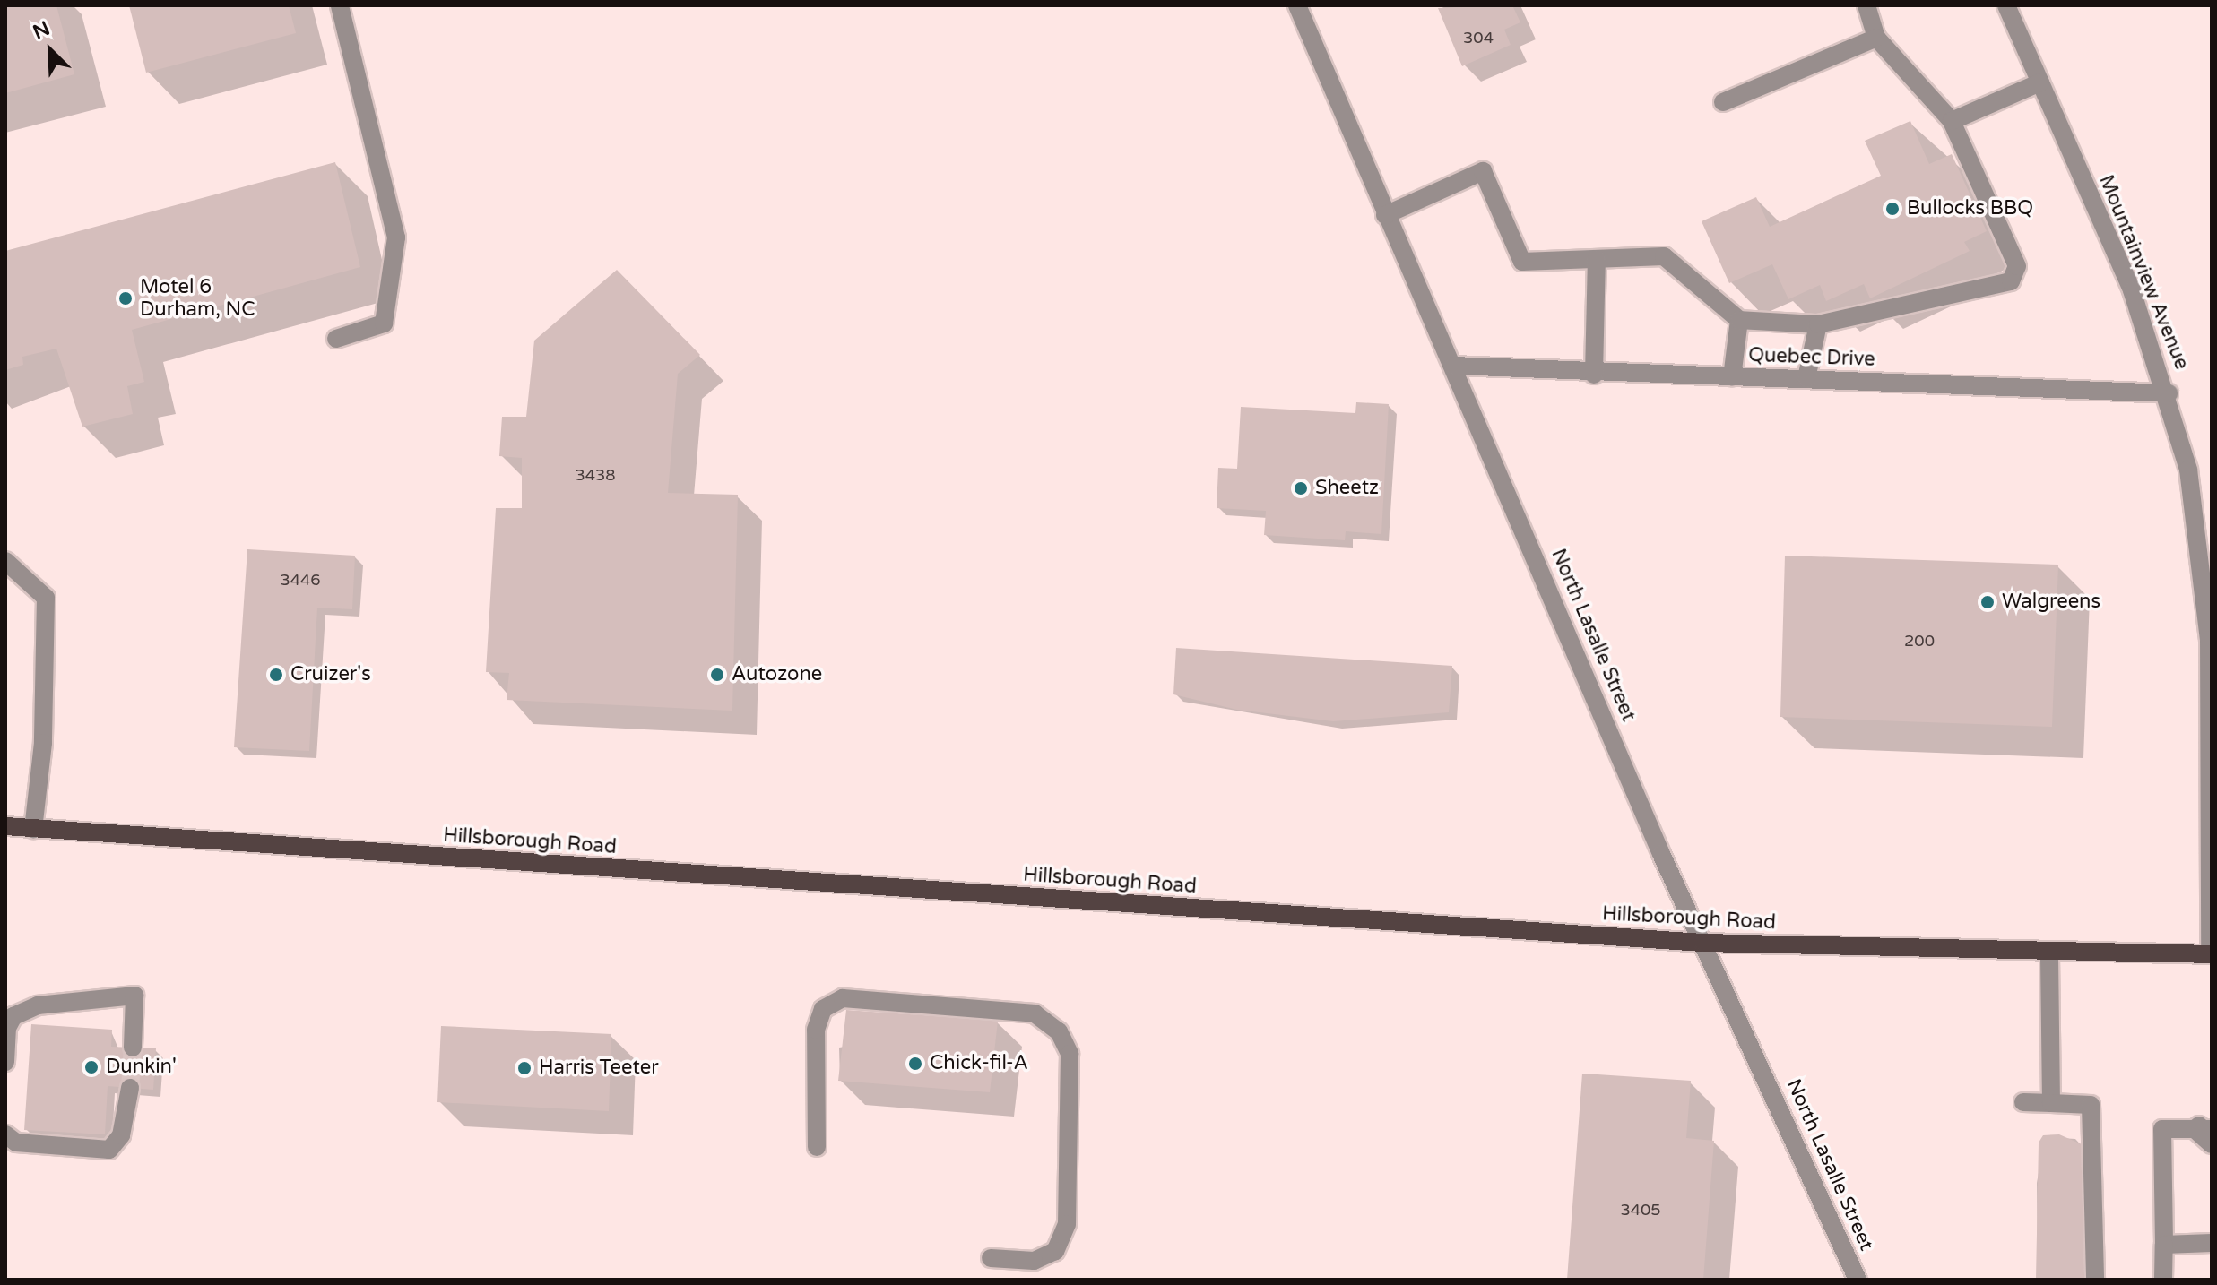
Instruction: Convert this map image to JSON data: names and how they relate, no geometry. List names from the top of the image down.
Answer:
{
  "streets": {
    "main road": ["Hillsborough Road"],
    "street": ["Mountainview Avenue", "Quebec Drive", "North Lasalle Street"]
  },
  "crossings": [
    ["Mountainview Avenue", "Quebec Drive"],
    ["Mountainview Avenue", "Hillsborough Road"],
    ["Quebec Drive", "North Lasalle Street"],
    ["North Lasalle Street", "Hillsborough Road"]
  ],
  "places": [
    "Bullocks BBQ",
    "Motel 6 Durham, NC",
    "Sheetz",
    "Walgreens",
    "Cruizer's",
    "Autozone",
    "Chick-fil-A",
    "Dunkin'",
    "Harris Teeter"
  ],
  "house_numbers": [
    "304",
    "3438",
    "3446",
    "200",
    "3405"
  ],
  "north": "top left"
}
